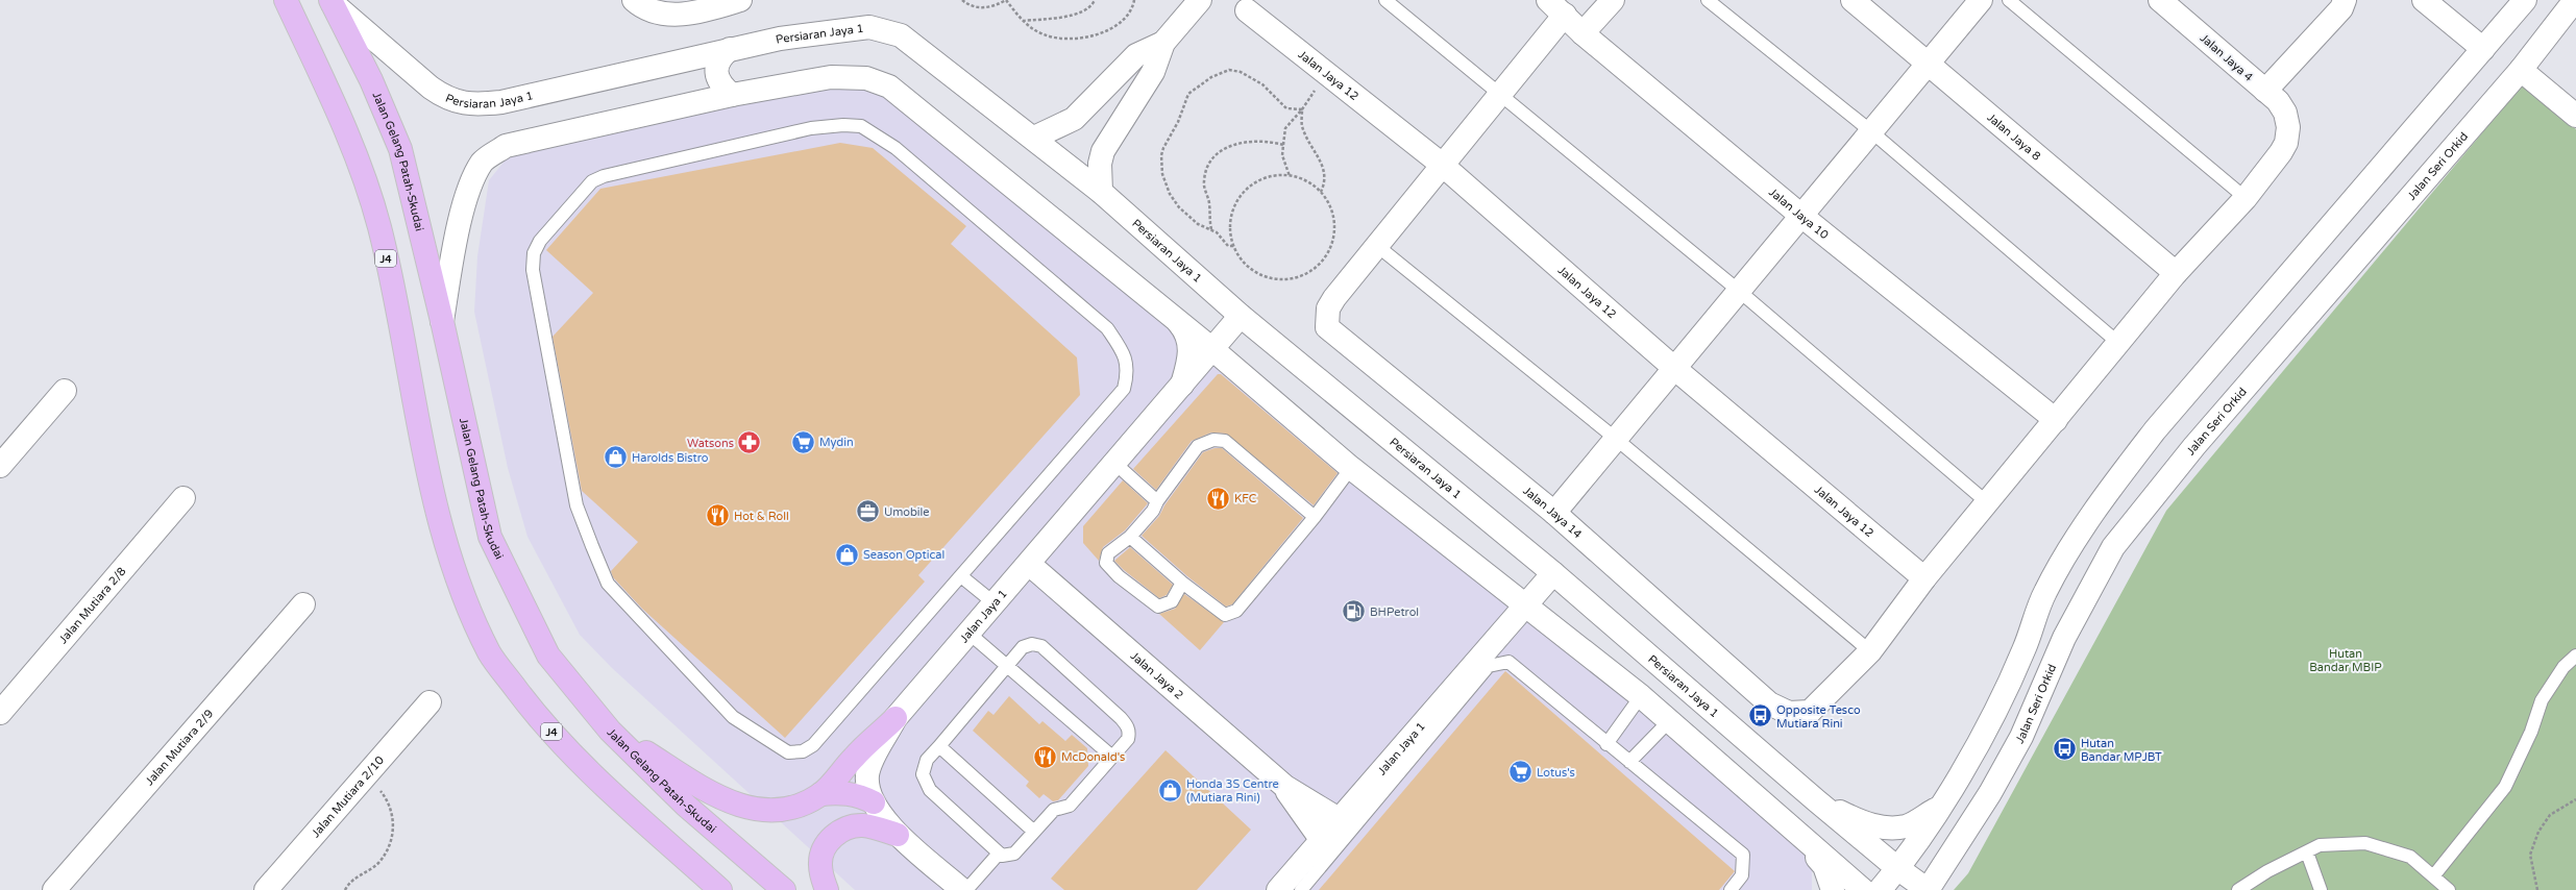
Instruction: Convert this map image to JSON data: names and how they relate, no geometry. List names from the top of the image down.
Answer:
{
  "streets": {
    "main road": ["Jalan Gelang Patah-Skudai", "J4"],
    "street": [
      "Persiaran Jaya 1",
      "Jalan Jaya 4",
      "Jalan Jaya 12",
      "Jalan Jaya 8",
      "Jalan Seri Orkid",
      "Jalan Jaya 10",
      "Jalan Jaya 14",
      "Jalan Mutiara 2/8",
      "Jalan Jaya 1",
      "Jalan Jaya 2",
      "Jalan Mutiara 2/9",
      "Jalan Mutiara 2/10"
    ]
  },
  "crossings": [
    ["Persiaran Jaya 1", "Jalan Gelang Patah-Skudai"],
    ["Persiaran Jaya 1", "Jalan Seri Orkid"],
    ["Persiaran Jaya 1", "Jalan Jaya 1"],
    ["Jalan Jaya 1", "Jalan Jaya 2"]
  ],
  "parks": ["Hutan Bandar MBIP"],
  "places": {
    "supermarket": ["Mydin", "Lotus's"],
    "pharmacy": ["Watsons"],
    "shop": ["Harolds Bistro", "Season Optical", "Honda 3S Centre (Mutiara Rini)"],
    "restaurant": ["KFC", "Hot & Roll", "McDonald's"],
    "office": ["Umobile"],
    "fuel station": ["BHPetrol"],
    "bus stop": ["Opposite Tesco Mutiara Rini", "Hutan Bandar MPJBT"]
  }
}
